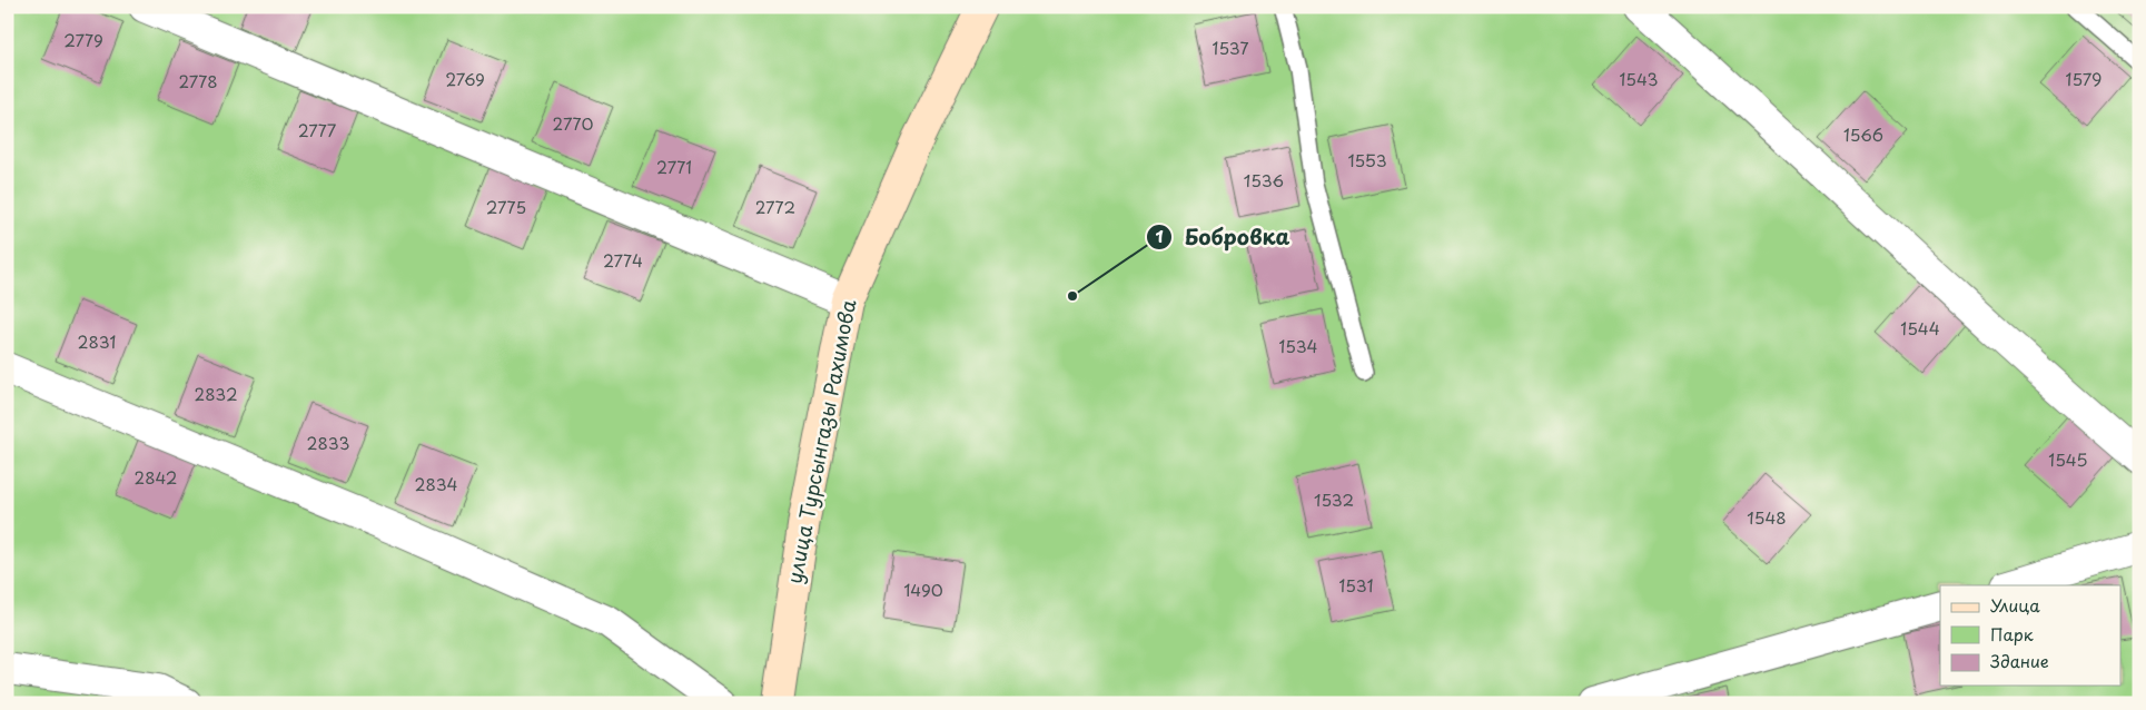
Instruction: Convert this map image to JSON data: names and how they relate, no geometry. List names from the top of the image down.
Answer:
{
  "streets": {
    "street": ["улица Турсынгазы Рахимова"]
  },
  "places": ["Бобровка"],
  "house_numbers": [
    "2779",
    "1537",
    "2769",
    "1543",
    "1579",
    "2778",
    "2770",
    "2777",
    "1566",
    "1553",
    "2771",
    "1536",
    "2775",
    "2772",
    "2774",
    "1544",
    "2831",
    "1534",
    "2832",
    "2833",
    "1545",
    "2842",
    "2834",
    "1532",
    "1548",
    "1531",
    "1490"
  ],
  "legend": ["Улица", "Парк", "Здание"]
}
